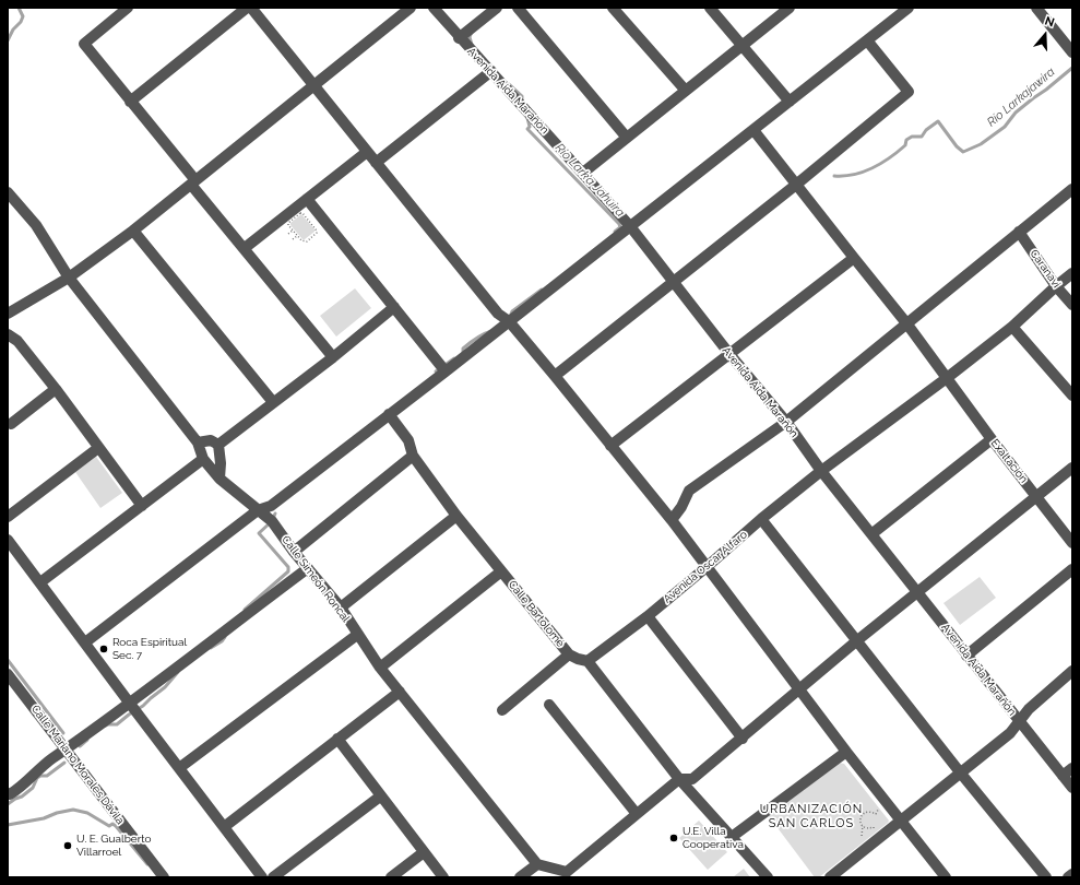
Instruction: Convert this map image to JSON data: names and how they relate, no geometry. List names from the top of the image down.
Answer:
{
  "streets": {
    "street": [
      "Avenida Aida Marañón",
      "Caranavi",
      "Exaltación",
      "Avenida Oscar Alfaro",
      "Calle Simeón Roncal",
      "Calle Bartolomé",
      "Calle Mariano Morales Dávila"
    ]
  },
  "crossings": [
    ["Avenida Aida Marañón", "Avenida Oscar Alfaro"],
    ["Caranavi", "Avenida Oscar Alfaro"],
    ["Exaltación", "Avenida Oscar Alfaro"],
    ["Avenida Oscar Alfaro", "Calle Bartolomé"]
  ],
  "districts": ["URBANIZACIÓN SAN CARLOS"],
  "water": ["Río Larkajawira", "Río Lark’a Jahuira"],
  "places": ["Roca Espiritual Sec. 7", "U.E. Villa Cooperativa", "U. E. Gualberto Villarroel"],
  "north": "top"
}
